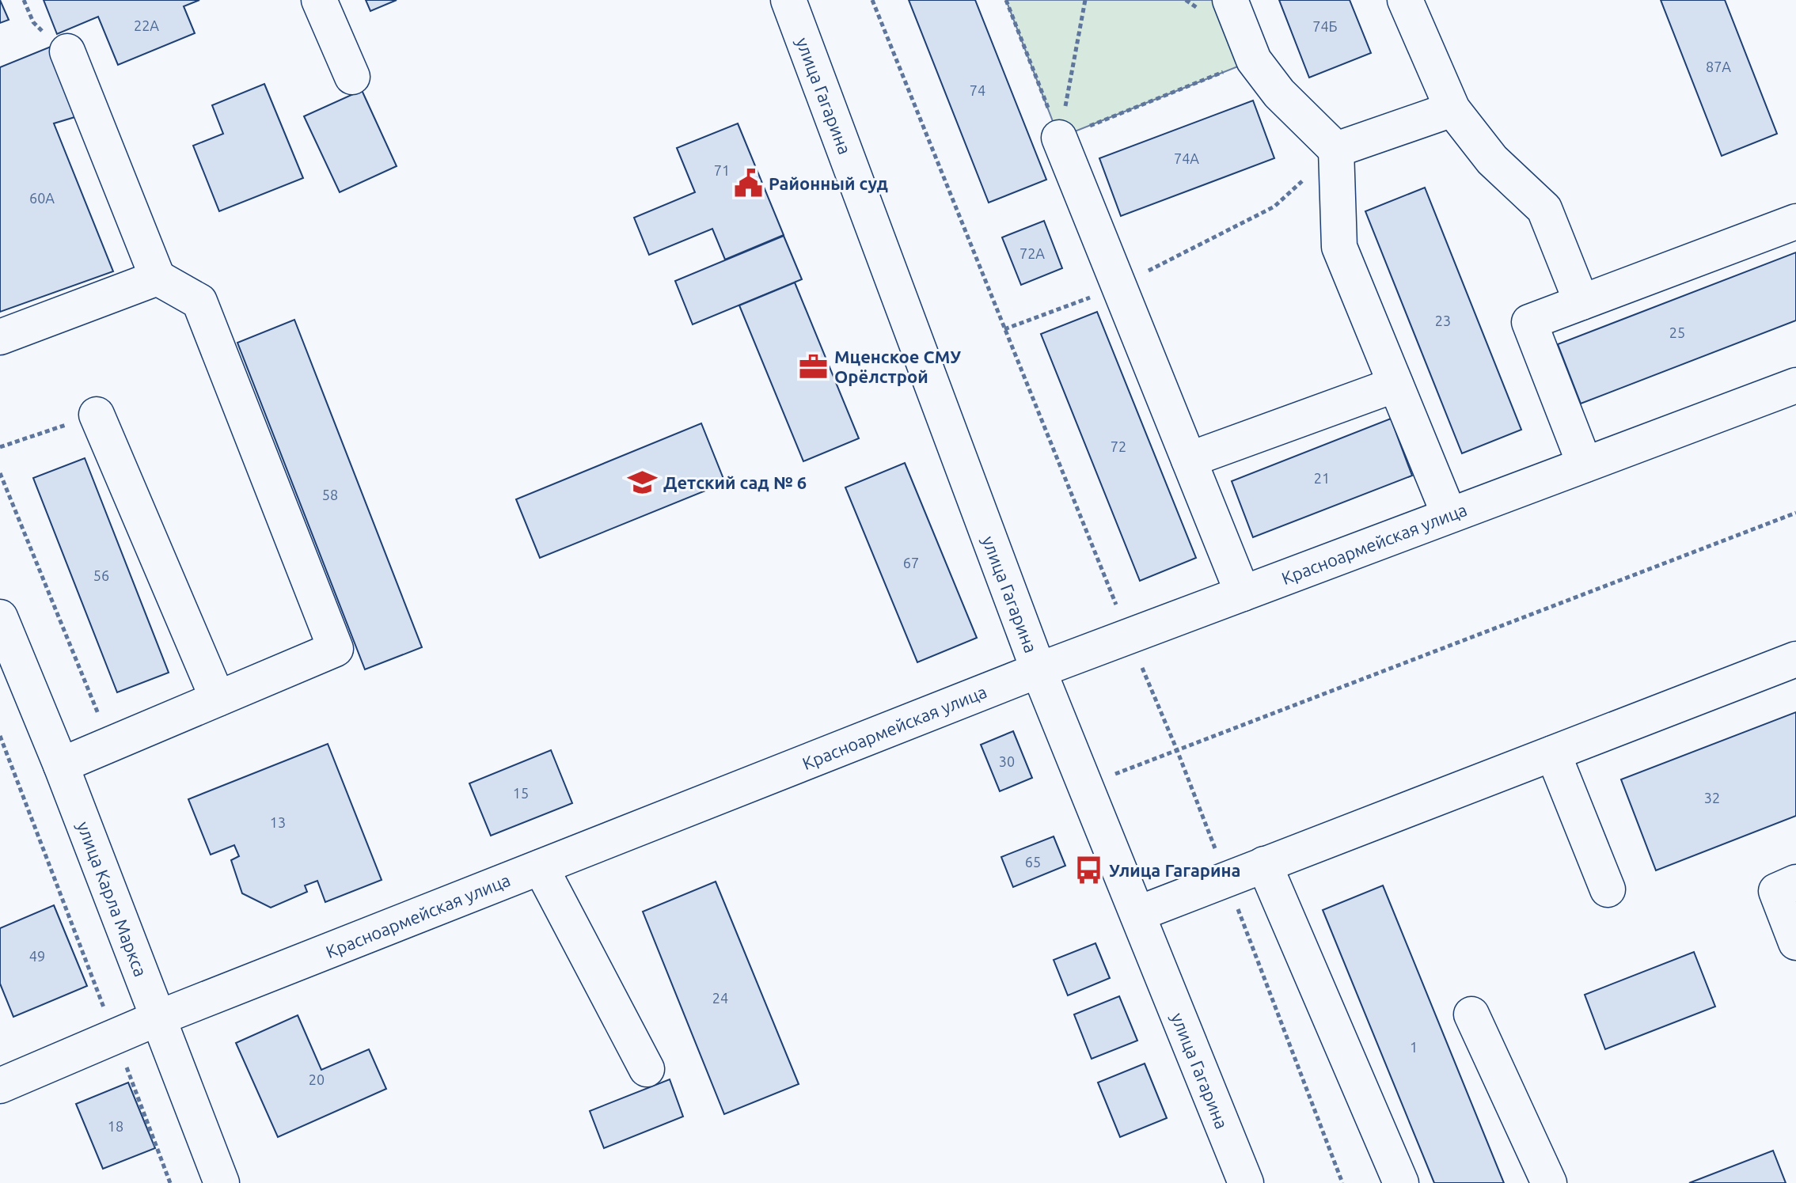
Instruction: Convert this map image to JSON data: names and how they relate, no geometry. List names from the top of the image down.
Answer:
{
  "streets": {
    "street": ["улица Гагарина", "Красноармейская улица", "улица Карла Маркса"]
  },
  "crossings": [
    ["улица Гагарина", "Красноармейская улица"],
    ["Красноармейская улица", "улица Карла Маркса"]
  ],
  "places": {
    "public building": ["Районный суд"],
    "office": ["Мценское СМУ Орёлстрой"],
    "school or university": ["Детский сад № 6"],
    "bus stop": ["Улица Гагарина"]
  },
  "house_numbers": [
    "22А",
    "74Б",
    "87А",
    "74",
    "74А",
    "71",
    "60А",
    "72А",
    "23",
    "25",
    "72",
    "21",
    "58",
    "67",
    "56",
    "30",
    "15",
    "32",
    "13",
    "65",
    "49",
    "24",
    "1",
    "20",
    "18"
  ]
}
